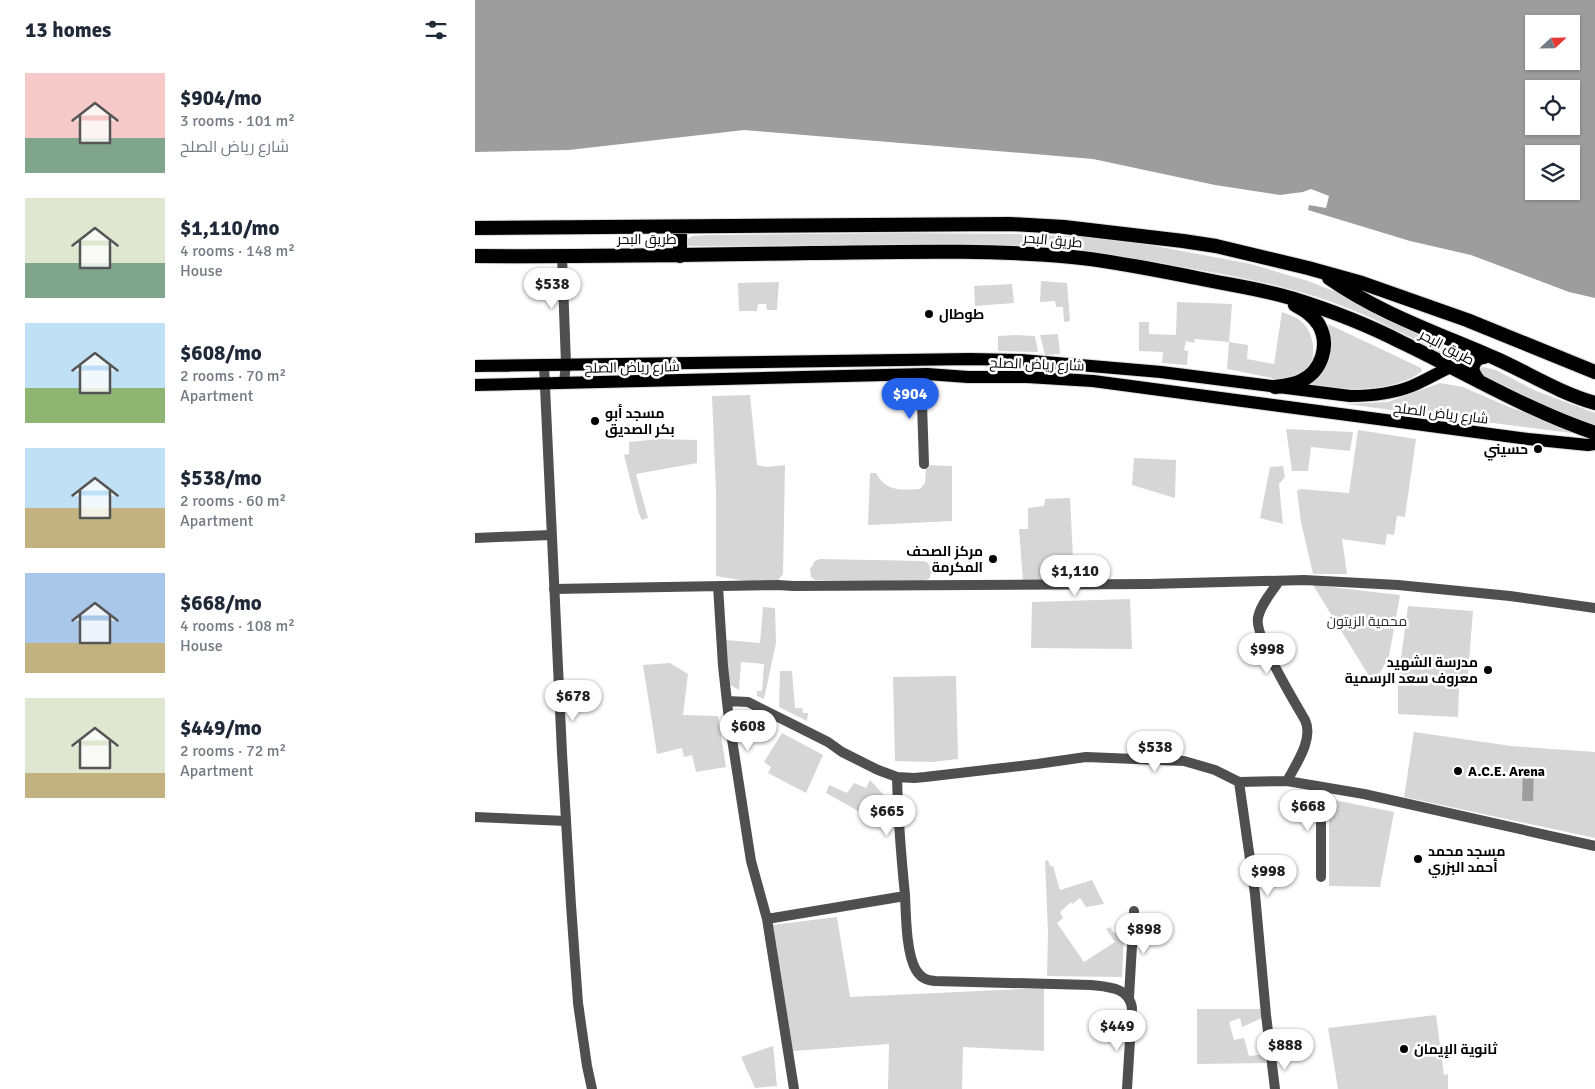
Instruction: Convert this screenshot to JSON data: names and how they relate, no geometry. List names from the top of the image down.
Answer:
{
  "streets": {
    "highway": ["طريق البحر"],
    "main road": ["شارع رياض الصلح"]
  },
  "crossings": [
    ["طريق البحر", "شارع رياض الصلح"]
  ],
  "parks": ["محمية الزيتون"],
  "places": [
    "طوطال",
    "مسجد أبو بكر الصديق",
    "حسيني",
    "مركز الصحف المكرمة",
    "مدرسة الشهيد معروف سعد الرسمية",
    "A.C.E. Arena",
    "مسجد محمد أحمد البزري",
    "ثانوية الإيمان"
  ],
  "north": "right",
  "page": {
    "heading": "13 homes",
    "list": [
      {
        "name": "$904/mo",
        "note": "3 rooms · 101 m² · شارع رياض الصلح"
      },
      {
        "name": "$1,110/mo",
        "note": "4 rooms · 148 m² · House"
      },
      {
        "name": "$608/mo",
        "note": "2 rooms · 70 m² · Apartment"
      },
      {
        "name": "$538/mo",
        "note": "2 rooms · 60 m² · Apartment"
      },
      {
        "name": "$668/mo",
        "note": "4 rooms · 108 m² · House"
      },
      {
        "name": "$449/mo",
        "note": "2 rooms · 72 m² · Apartment"
      }
    ],
    "price": [
      "$538",
      "$904",
      "$1,110",
      "$998",
      "$678",
      "$608",
      "$538",
      "$668",
      "$665",
      "$998",
      "$898",
      "$449",
      "$888"
    ]
  }
}
